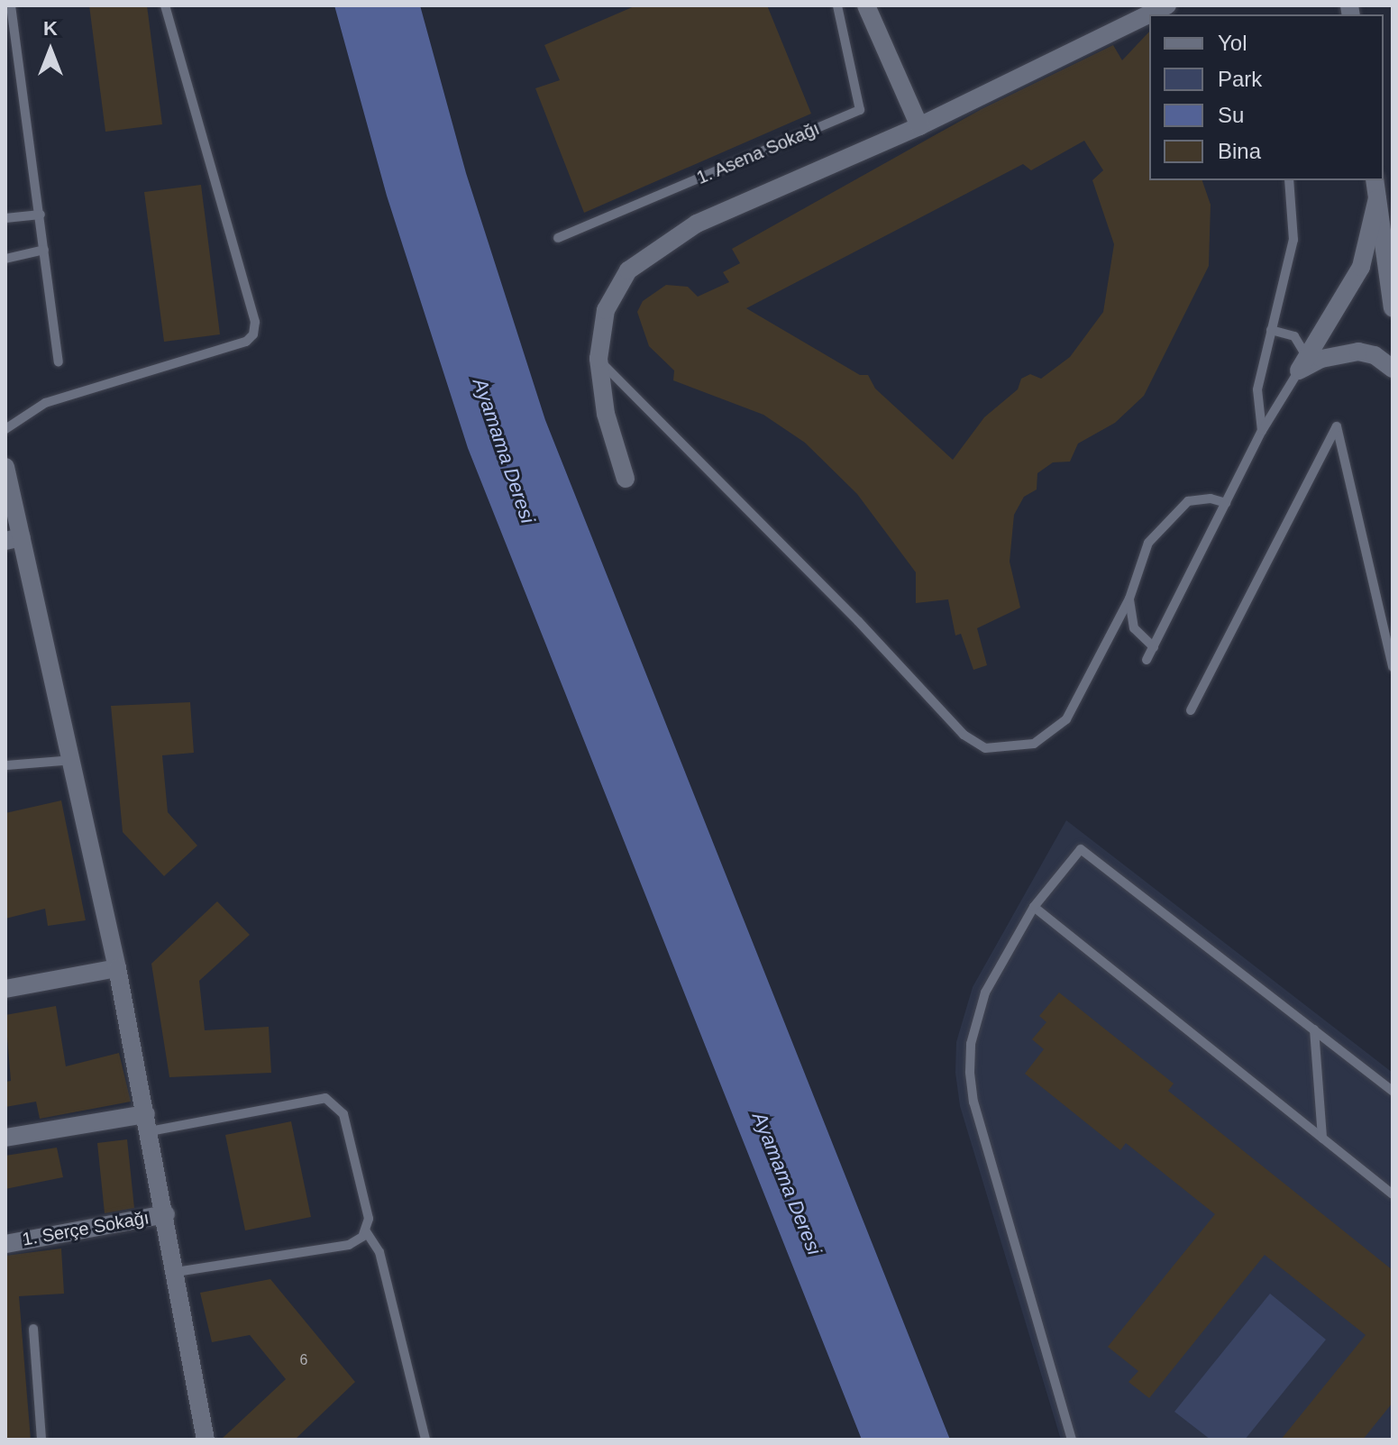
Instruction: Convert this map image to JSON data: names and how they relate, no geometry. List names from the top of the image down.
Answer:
{
  "streets": {
    "street": ["1. Serçe Sokağı"],
    "lane": ["1. Asena Sokağı"]
  },
  "water": ["Ayamama Deresi"],
  "house_numbers": ["6"],
  "legend": [
    "Yol",
    "Park",
    "Su",
    "Bina"
  ],
  "north": "top"
}
